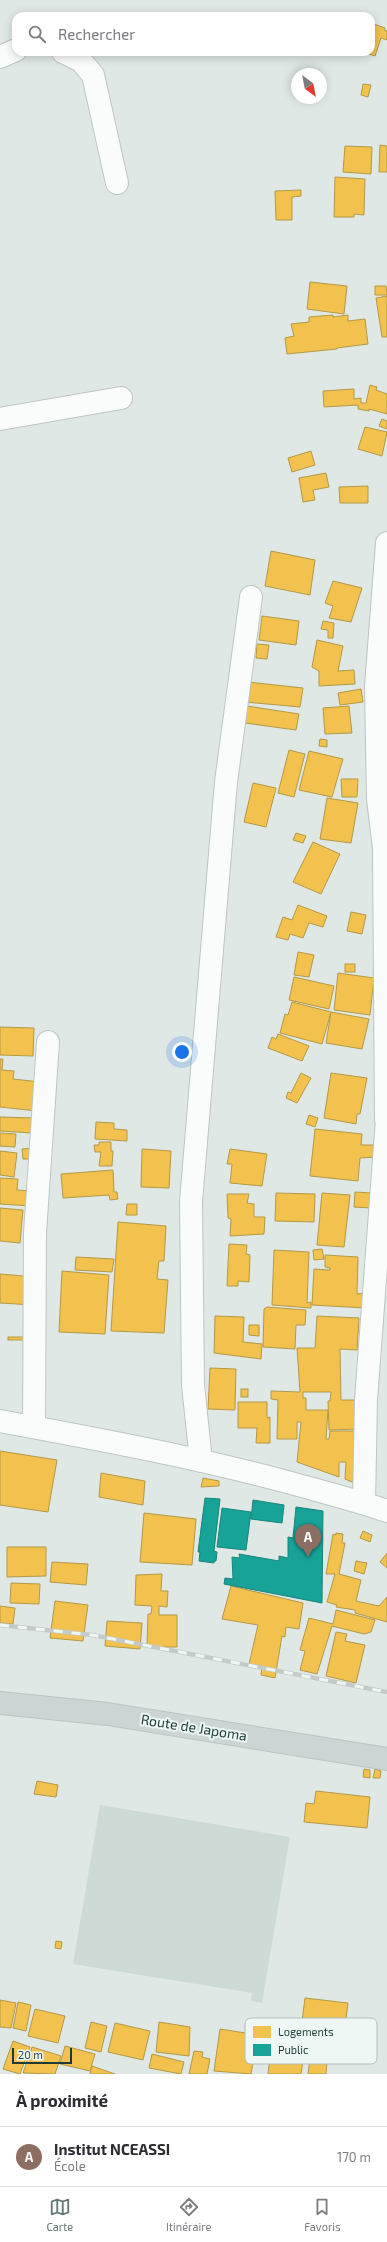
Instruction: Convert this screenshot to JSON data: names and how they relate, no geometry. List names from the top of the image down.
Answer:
{
  "streets": {
    "main road": ["Route de Japoma"]
  },
  "legend": ["Logements", "Public"],
  "scale_bar": "20 m",
  "north": "bottom right",
  "page": {
    "search": "Rechercher",
    "pins": "A",
    "scale": "20 m",
    "heading": "À proximité",
    "list": [
      {
        "mark": "A",
        "name": "Institut NCEASSI",
        "note": "École",
        "value": "170 m"
      }
    ],
    "nav": ["Carte", "Itinéraire", "Favoris"]
  }
}
